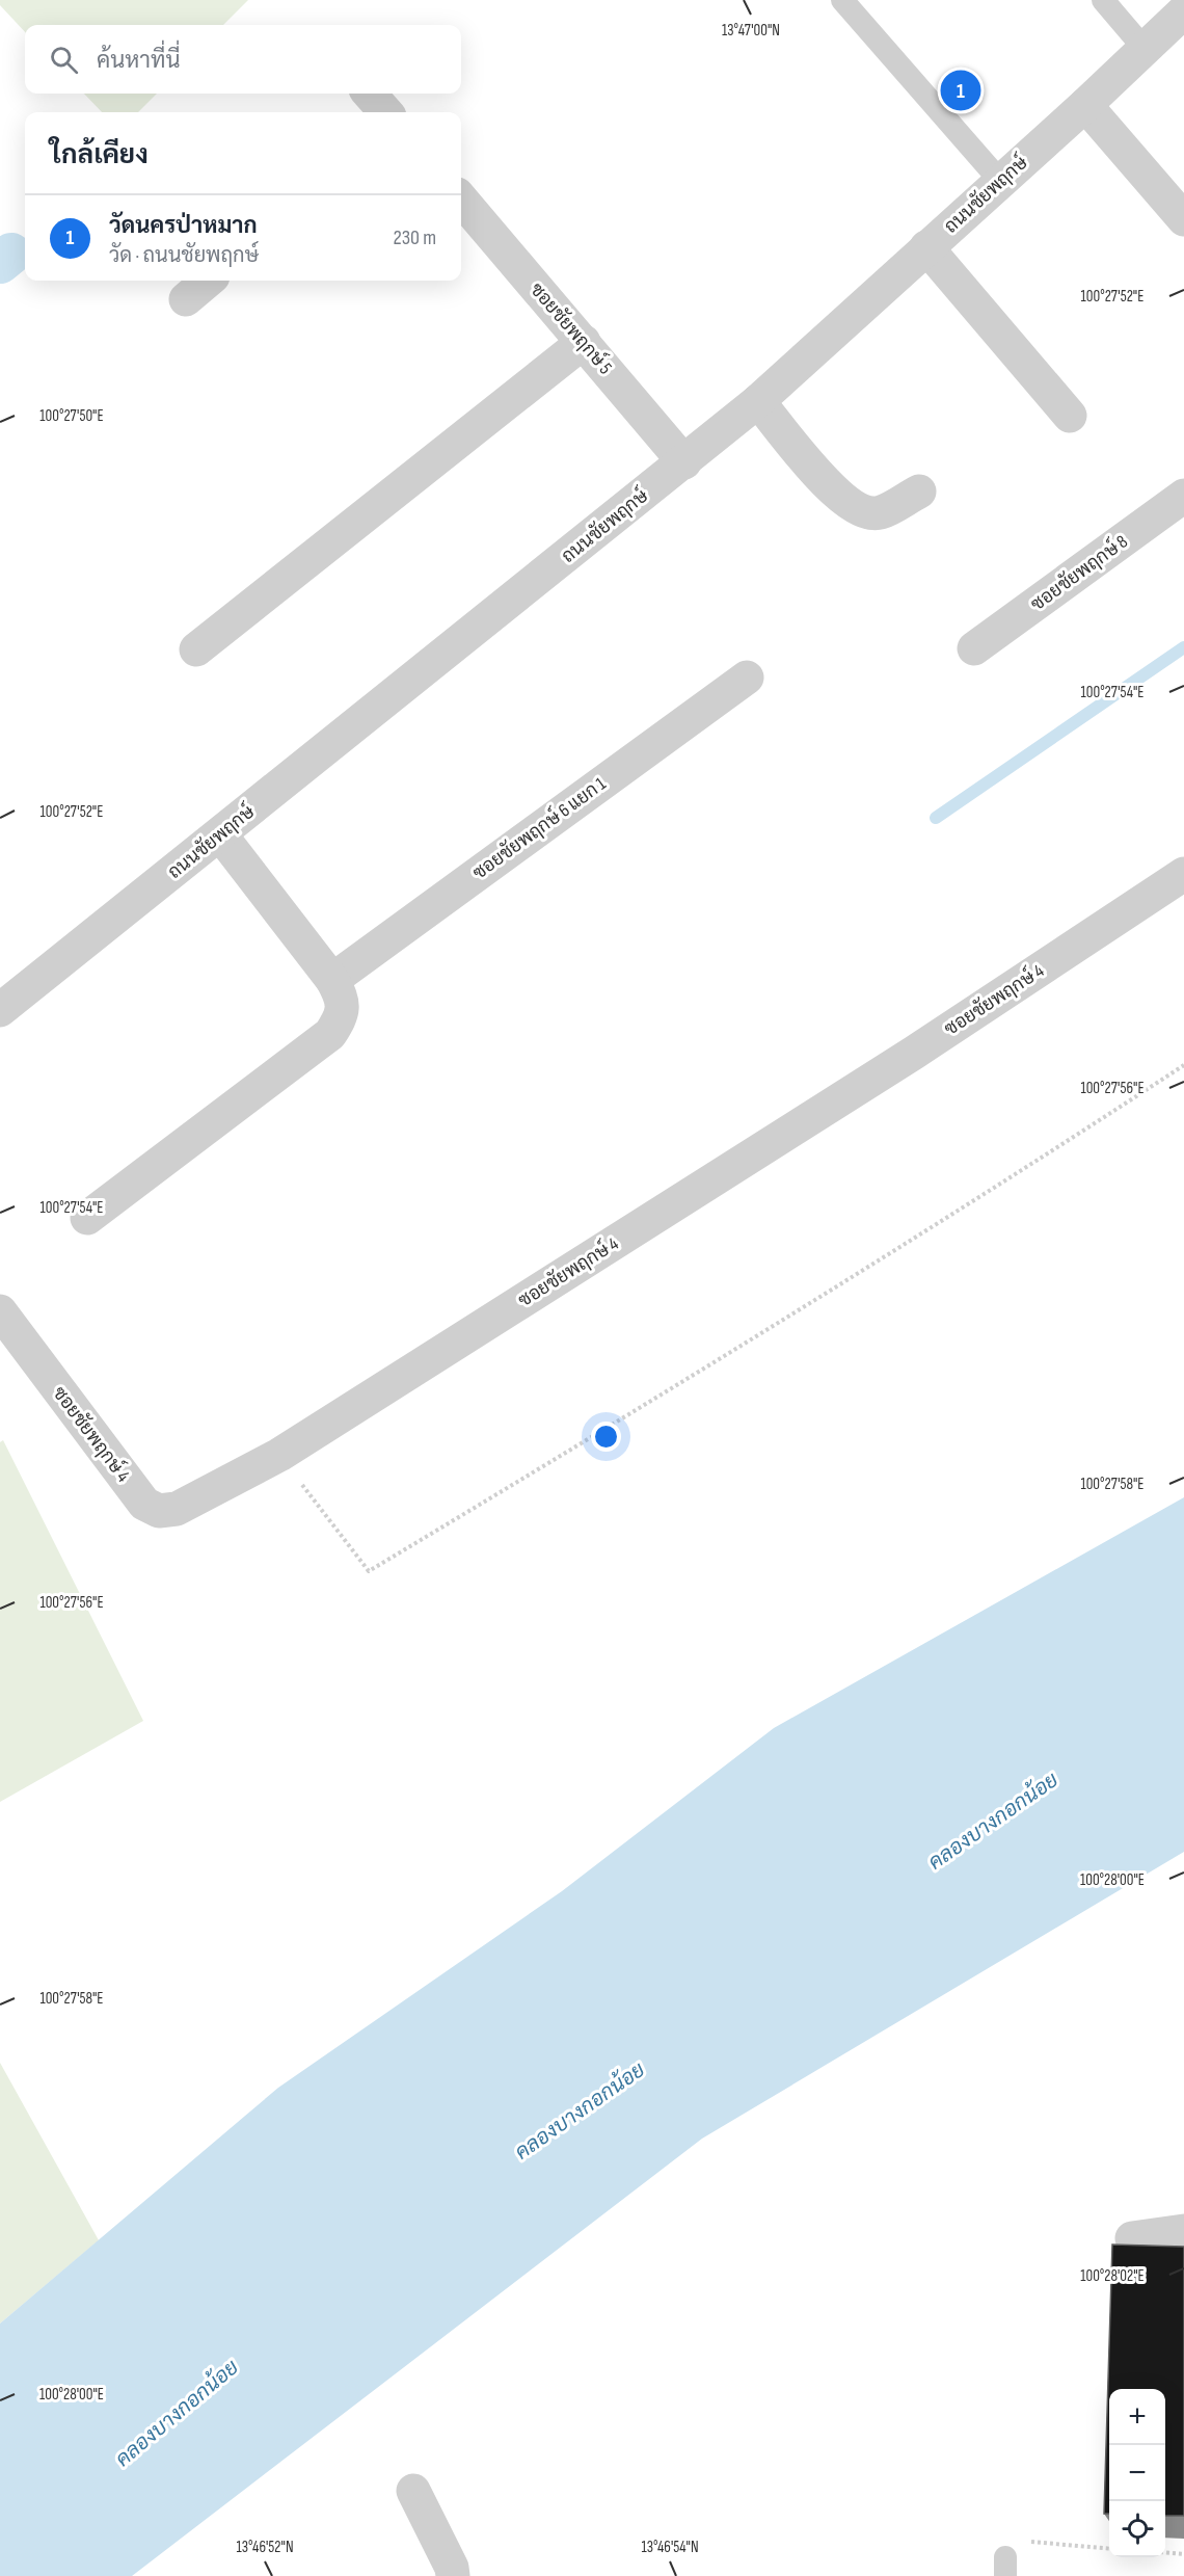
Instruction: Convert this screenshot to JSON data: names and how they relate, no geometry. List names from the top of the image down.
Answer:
{
  "streets": {
    "street": [
      "ถนนชัยพฤกษ์",
      "ซอยชัยพฤกษ์ 5",
      "ซอยชัยพฤกษ์ 8",
      "ซอยชัยพฤกษ์ 6 แยก 1",
      "ซอยชัยพฤกษ์ 4"
    ]
  },
  "crossings": [
    ["ถนนชัยพฤกษ์", "ซอยชัยพฤกษ์ 5"]
  ],
  "water": ["คลองบางกอกน้อย"],
  "page": {
    "search": "ค้นหาที่นี่",
    "pins": "1",
    "heading": "ใกล้เคียง",
    "list": [
      {
        "mark": "1",
        "name": "วัดนครป่าหมาก",
        "note": "วัด · ถนนชัยพฤกษ์",
        "value": "230 m"
      }
    ],
    "map_buttons": ["+", "−"]
  },
  "coordinates": [
    "13°47'00\"N",
    "100°27'52\"E",
    "100°27'50\"E",
    "100°27'54\"E",
    "100°27'56\"E",
    "100°27'58\"E",
    "100°28'00\"E",
    "100°28'02\"E",
    "13°46'52\"N",
    "13°46'54\"N"
  ]
}
